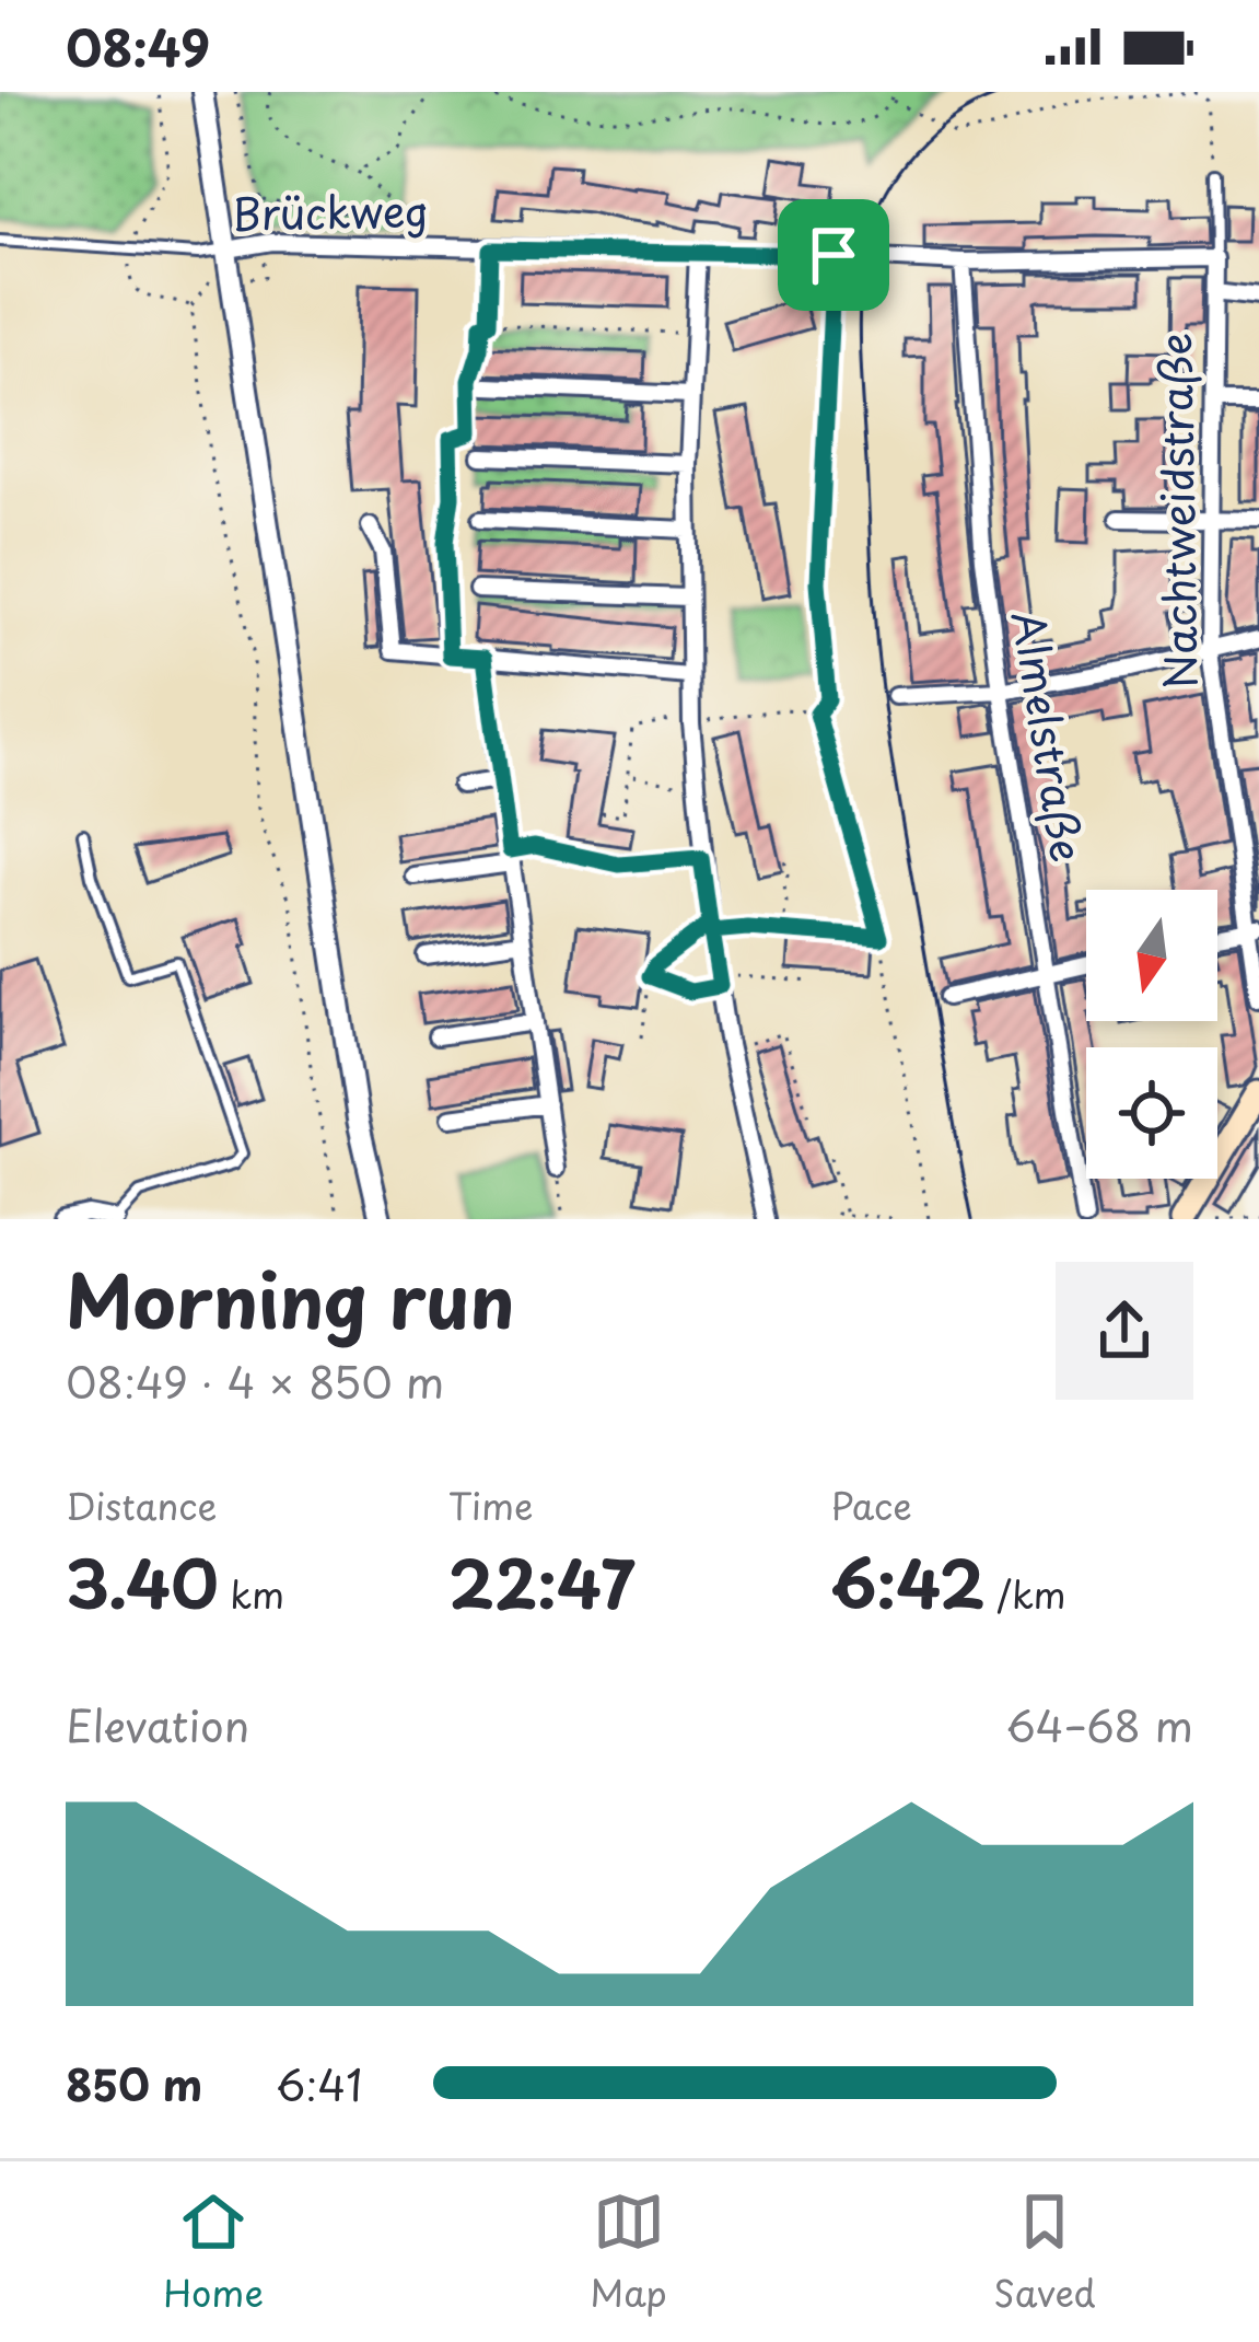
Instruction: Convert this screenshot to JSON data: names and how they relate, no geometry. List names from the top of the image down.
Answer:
{
  "streets": {
    "street": ["Brückweg", "Nachtweidstraße", "Almelstraße"]
  },
  "crossings": [
    ["Brückweg", "Nachtweidstraße"],
    ["Brückweg", "Almelstraße"]
  ],
  "north": "bottom",
  "page": {
    "status": "08:49",
    "heading": ["Morning run", "08:49 · 4 × 850 m"],
    "stats": [
      ["Distance", "3.40 km"],
      ["Time", "22:47"],
      ["Pace", "6:42 /km"]
    ],
    "chart": ["Elevation", "64–68 m"],
    "list": [
      {
        "name": "850 m",
        "note": "6:41"
      }
    ],
    "tabs": ["Home", "Map", "Saved"]
  }
}
